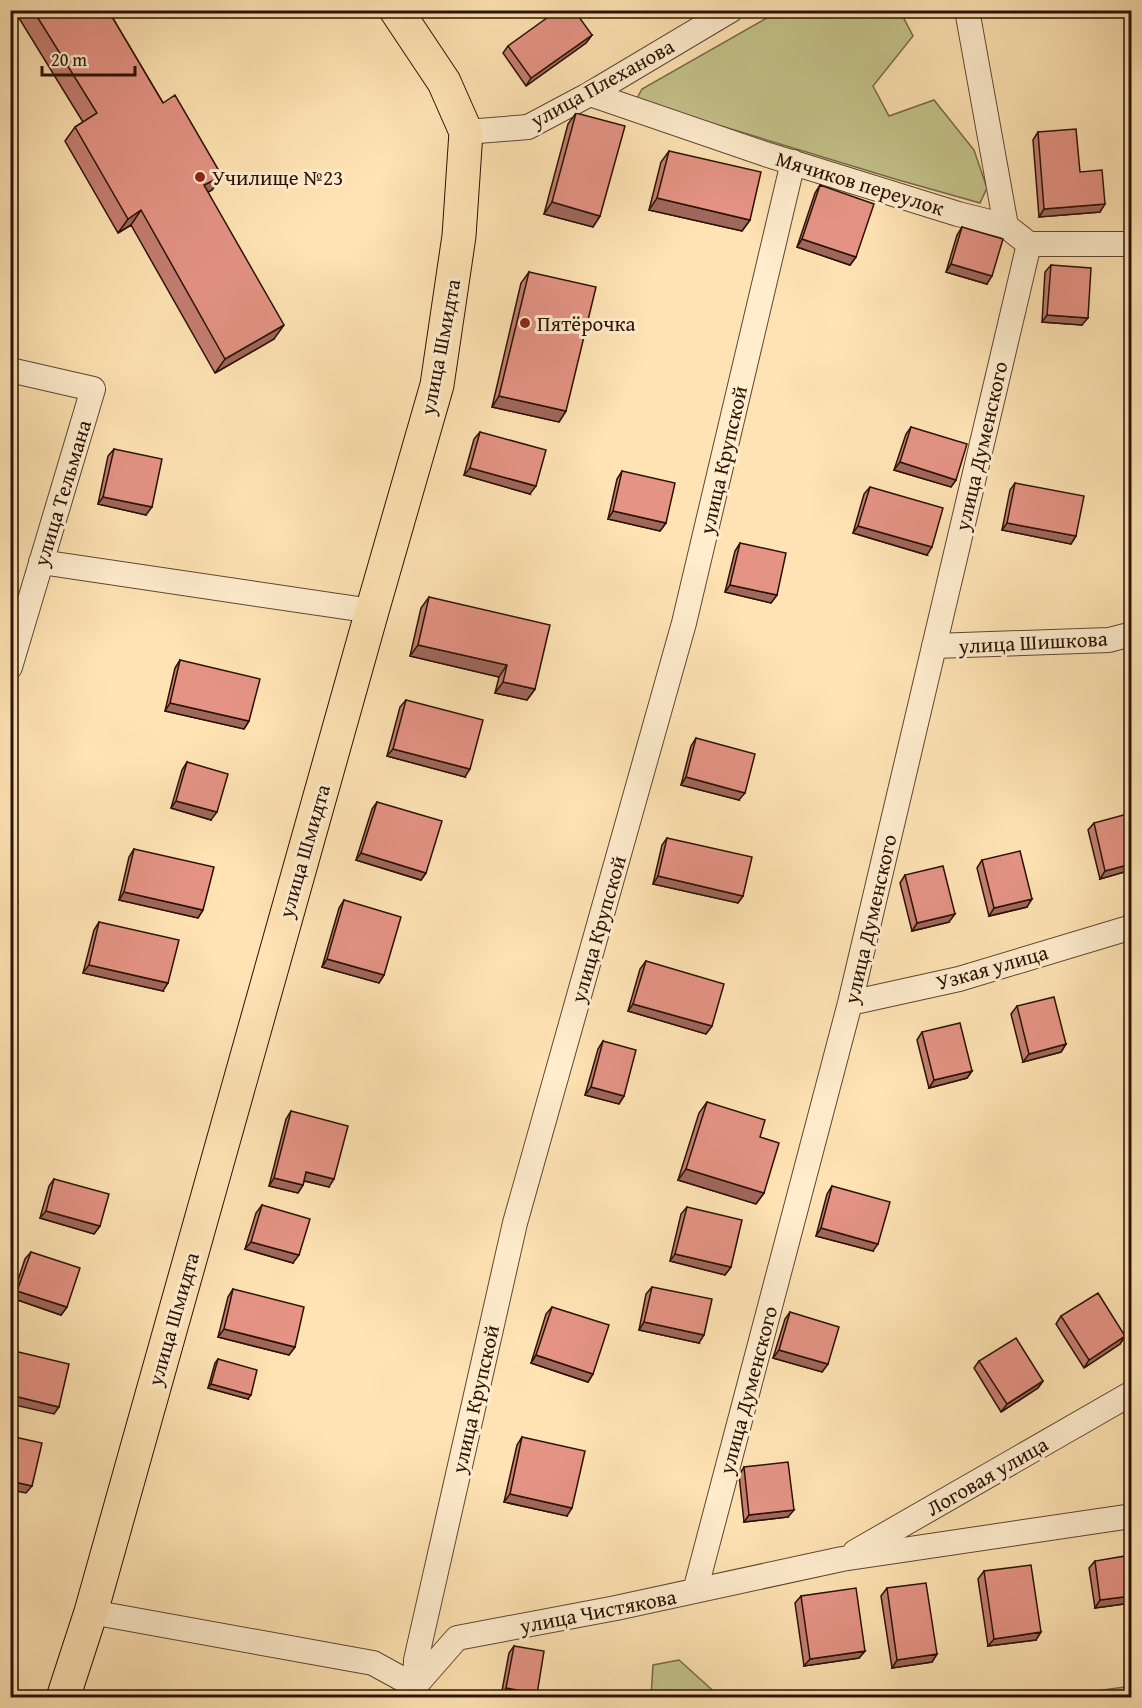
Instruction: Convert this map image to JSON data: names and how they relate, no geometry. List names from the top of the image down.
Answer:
{
  "streets": {
    "main road": ["улица Шмидта"],
    "street": [
      "улица Плеханова",
      "Мячиков переулок",
      "улица Думенского",
      "улица Крупской",
      "улица Тельмана",
      "улица Шишкова",
      "Узкая улица",
      "Логовая улица",
      "улица Чистякова"
    ]
  },
  "crossings": [
    ["улица Плеханова", "Мячиков переулок"],
    ["улица Плеханова", "улица Шмидта"],
    ["Мячиков переулок", "улица Думенского"],
    ["Мячиков переулок", "улица Крупской"],
    ["улица Думенского", "улица Шишкова"],
    ["улица Думенского", "Узкая улица"],
    ["улица Думенского", "улица Чистякова"],
    ["улица Крупской", "улица Чистякова"],
    ["Логовая улица", "улица Чистякова"]
  ],
  "places": ["Училище №23", "Пятёрочка"],
  "scale_bar": "20 m"
}
